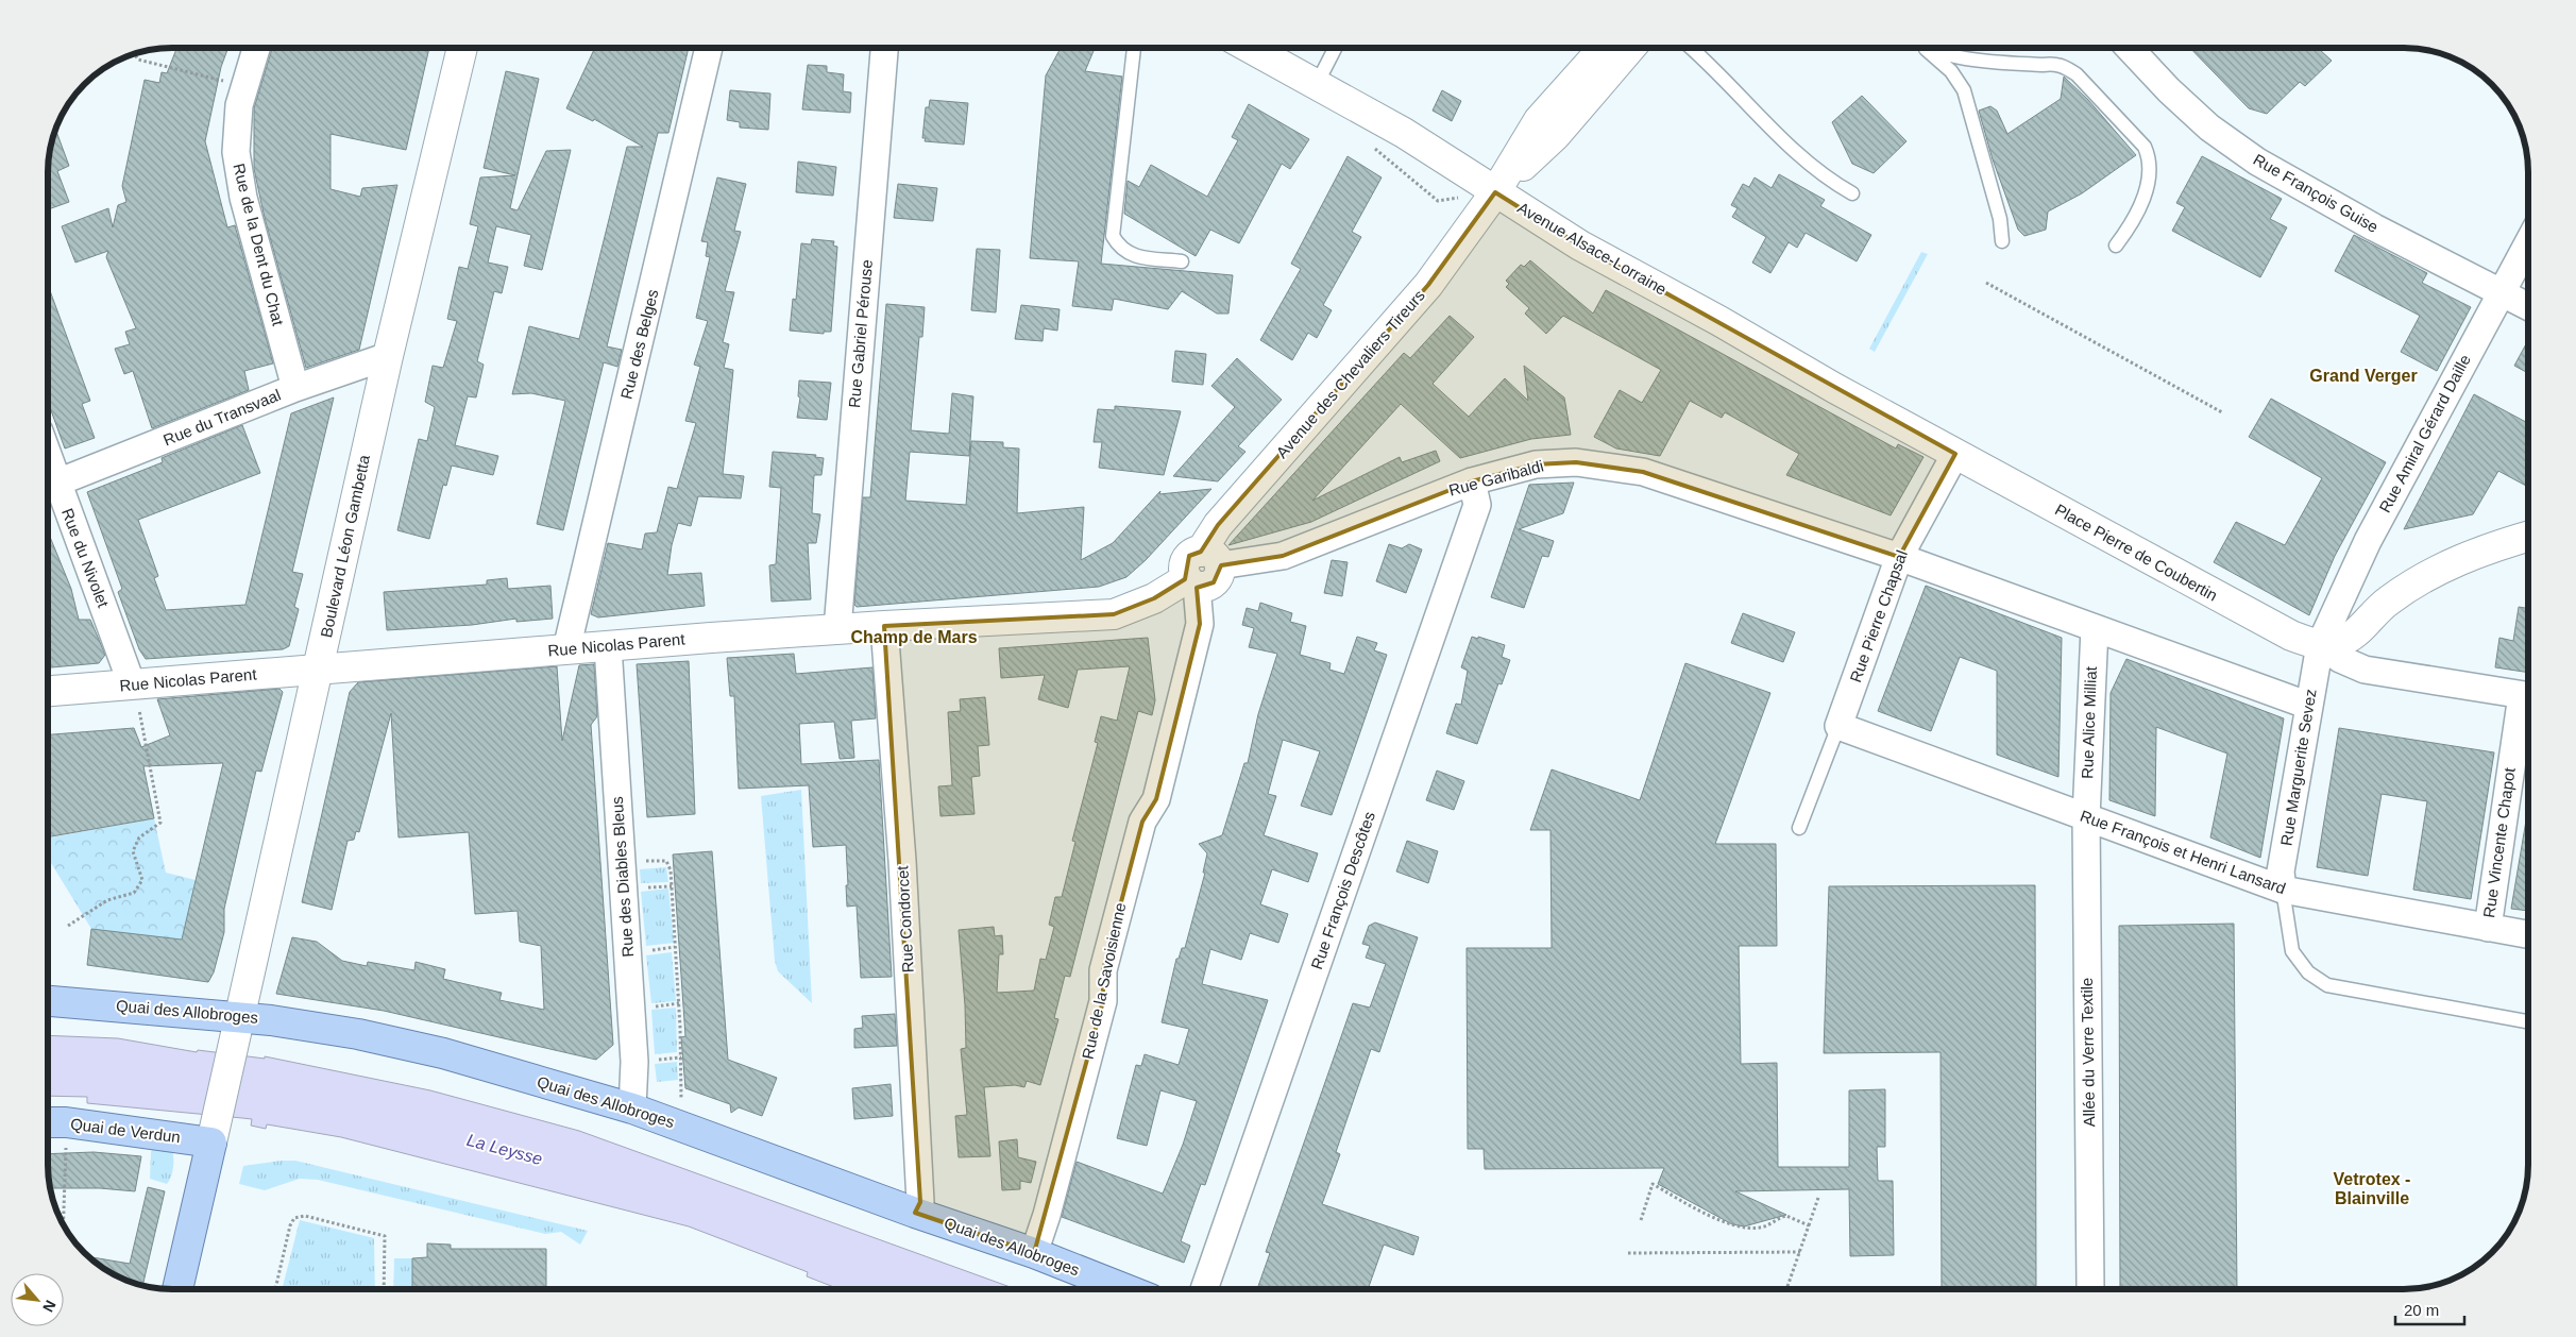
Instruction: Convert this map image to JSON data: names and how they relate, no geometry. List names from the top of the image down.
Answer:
{
  "streets": {
    "main road": [
      "Avenue Alsace-Lorraine",
      "Avenue des Chevaliers Tireurs",
      "Boulevard Léon Gambetta",
      "Place Pierre de Coubertin",
      "Rue Nicolas Parent",
      "Quai des Allobroges",
      "Quai de Verdun"
    ],
    "street": [
      "Rue François Guise",
      "Rue de la Dent du Chat",
      "Rue Gabriel Pérouse",
      "Rue des Belges",
      "Rue du Transvaal",
      "Rue Amiral Gérard Daille",
      "Rue Garibaldi",
      "Rue du Nivolet",
      "Rue Pierre Chapsal",
      "Rue Alice Milliat",
      "Rue Marguerite Sevez",
      "Rue Vincente Chapot",
      "Rue François et Henri Lansard",
      "Rue des Diables Bleus",
      "Rue François Descôtes",
      "Rue Condorcet",
      "Rue de la Savoisienne",
      "Allée du Verre Textile"
    ]
  },
  "crossings": [
    ["Rue François Guise", "Rue Amiral Gérard Daille"],
    ["Rue de la Dent du Chat", "Rue du Transvaal"],
    ["Avenue Alsace-Lorraine", "Avenue des Chevaliers Tireurs"],
    ["Avenue Alsace-Lorraine", "Place Pierre de Coubertin"],
    ["Avenue Alsace-Lorraine", "Rue Pierre Chapsal"],
    ["Rue Gabriel Pérouse", "Rue Nicolas Parent"],
    ["Rue des Belges", "Rue Nicolas Parent"],
    ["Avenue des Chevaliers Tireurs", "Rue Garibaldi"],
    ["Avenue des Chevaliers Tireurs", "Rue Nicolas Parent"],
    ["Avenue des Chevaliers Tireurs", "Rue de la Savoisienne"],
    ["Rue du Transvaal", "Boulevard Léon Gambetta"],
    ["Rue du Transvaal", "Rue du Nivolet"],
    ["Rue Amiral Gérard Daille", "Place Pierre de Coubertin"],
    ["Rue Amiral Gérard Daille", "Rue Marguerite Sevez"],
    ["Rue Garibaldi", "Rue Pierre Chapsal"],
    ["Rue Garibaldi", "Rue Alice Milliat"],
    ["Rue Garibaldi", "Rue Marguerite Sevez"],
    ["Rue Garibaldi", "Rue François Descôtes"],
    ["Boulevard Léon Gambetta", "Rue Nicolas Parent"],
    ["Boulevard Léon Gambetta", "Quai des Allobroges"],
    ["Boulevard Léon Gambetta", "Quai de Verdun"],
    ["Place Pierre de Coubertin", "Rue Pierre Chapsal"],
    ["Place Pierre de Coubertin", "Rue Marguerite Sevez"],
    ["Rue du Nivolet", "Rue Nicolas Parent"],
    ["Rue Pierre Chapsal", "Rue François et Henri Lansard"],
    ["Rue Nicolas Parent", "Rue des Diables Bleus"],
    ["Rue Nicolas Parent", "Rue Condorcet"],
    ["Rue Nicolas Parent", "Rue de la Savoisienne"],
    ["Rue Alice Milliat", "Rue François et Henri Lansard"],
    ["Rue Alice Milliat", "Allée du Verre Textile"],
    ["Rue Marguerite Sevez", "Rue François et Henri Lansard"],
    ["Rue Vincente Chapot", "Rue François et Henri Lansard"],
    ["Rue François et Henri Lansard", "Allée du Verre Textile"],
    ["Rue des Diables Bleus", "Quai des Allobroges"],
    ["Rue Condorcet", "Quai des Allobroges"],
    ["Rue de la Savoisienne", "Quai des Allobroges"]
  ],
  "districts": ["Grand Verger", "Champ de Mars", "Vetrotex - Blainville"],
  "water": ["La Leysse"],
  "scale_bar": "20 m",
  "north": "bottom right"
}
